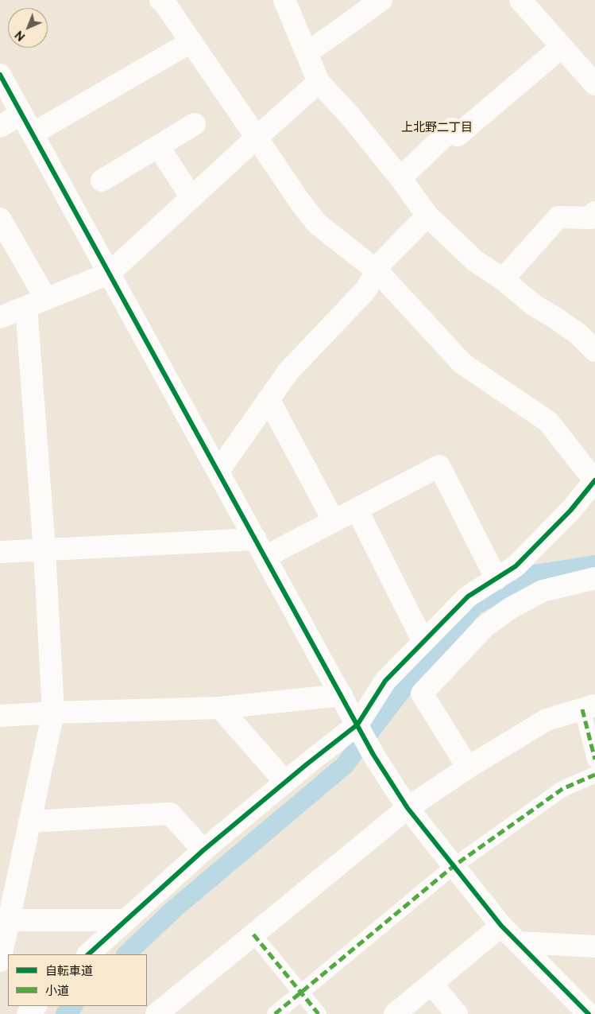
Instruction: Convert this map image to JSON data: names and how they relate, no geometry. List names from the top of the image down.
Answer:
{
  "districts": ["上北野二丁目"],
  "legend": ["自転車道", "小道"],
  "north": "bottom left"
}
